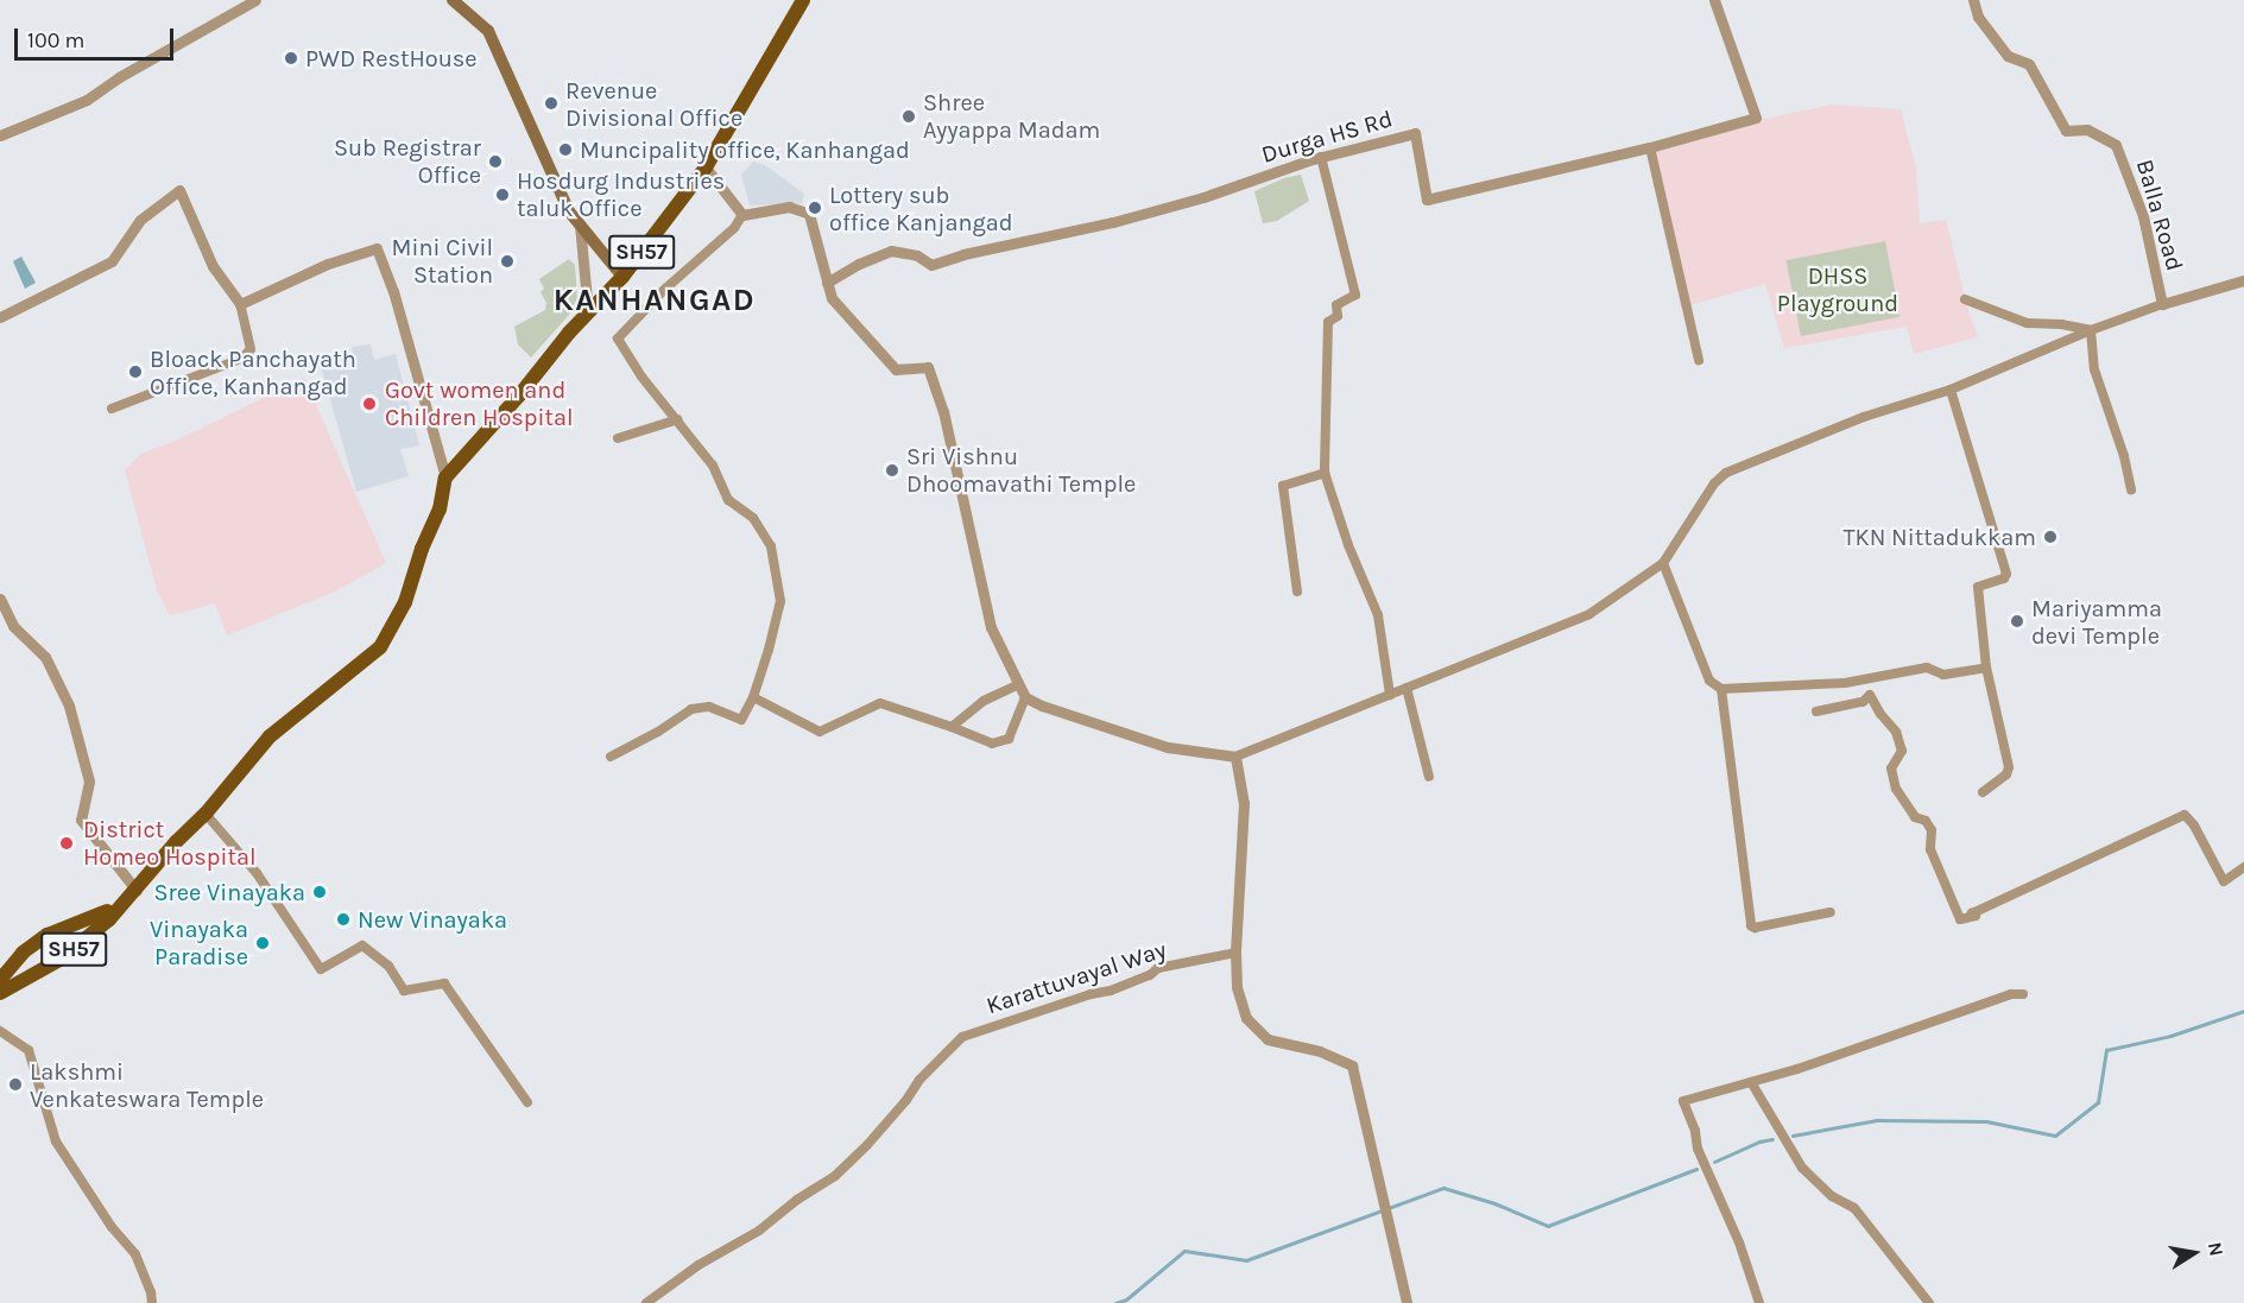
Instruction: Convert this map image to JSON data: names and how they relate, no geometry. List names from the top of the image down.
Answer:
{
  "streets": {
    "main road": ["SH57"],
    "street": ["Durga HS Rd", "Balla Road", "Karattuvayal Way"]
  },
  "districts": ["KANHANGAD"],
  "parks": ["DHSS Playground"],
  "places": [
    "PWD RestHouse",
    "Revenue Divisional Office",
    "Shree Ayyappa Madam",
    "Muncipality office, Kanhangad",
    "Sub Registrar Office",
    "Hosdurg Industries taluk Office",
    "Lottery sub office Kanjangad",
    "Mini Civil Station",
    "Bloack Panchayath Office, Kanhangad",
    "Govt women and Children Hospital",
    "Sri Vishnu Dhoomavathi Temple",
    "TKN Nittadukkam",
    "Mariyamma devi Temple",
    "District Homeo Hospital",
    "Sree Vinayaka",
    "New Vinayaka",
    "Vinayaka Paradise",
    "Lakshmi Venkateswara Temple"
  ],
  "scale_bar": "100 m",
  "north": "right"
}
